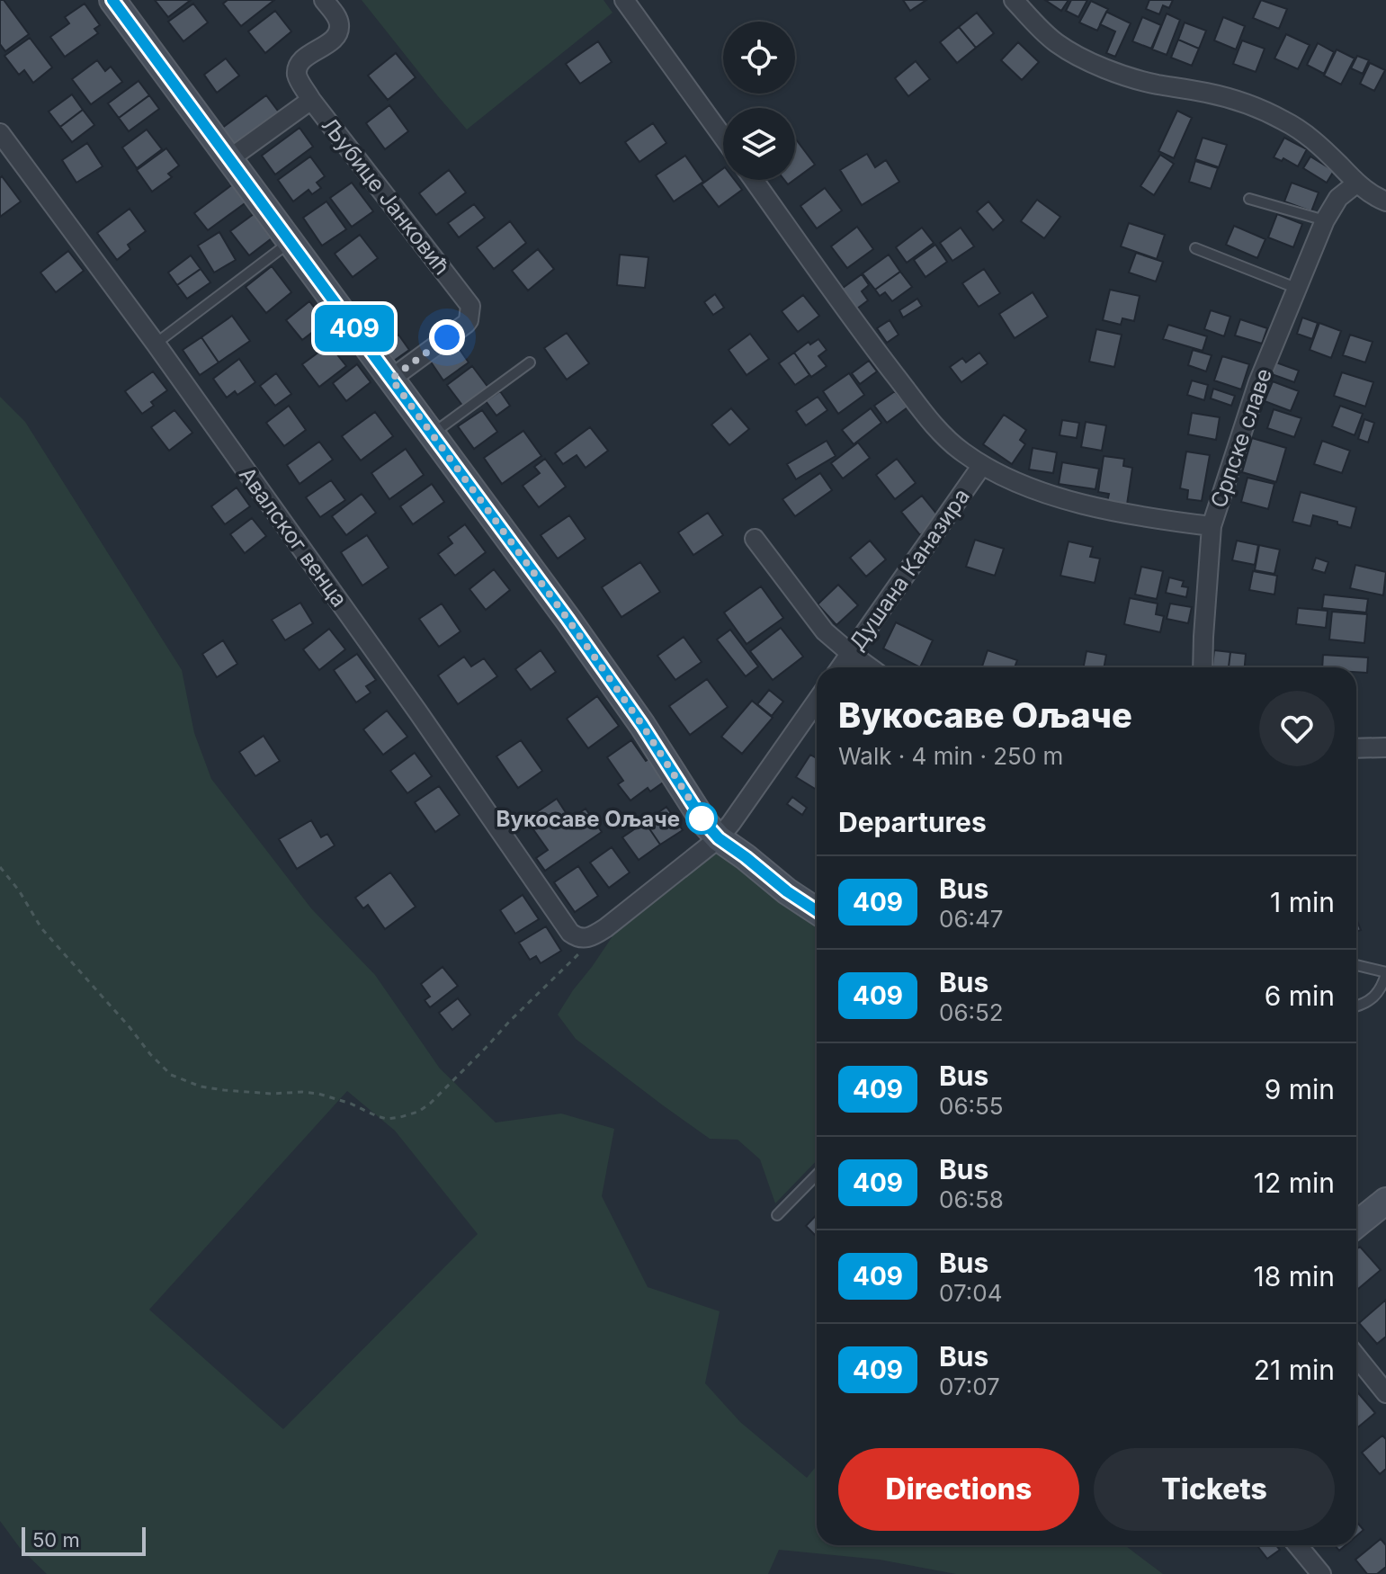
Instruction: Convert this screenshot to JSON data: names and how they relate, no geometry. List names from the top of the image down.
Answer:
{
  "streets": {
    "street": [
      "Љубице Јанковић",
      "Српске славе",
      "Авалског венца",
      "Душана Каназира"
    ]
  },
  "crossings": [
    ["Српске славе", "Душана Каназира"]
  ],
  "places": ["Вукосаве Ољаче"],
  "lines": ["bus line 409"],
  "scale_bar": "50 m",
  "page": {
    "on_map": "409",
    "heading": [
      ["Вукосаве Ољаче", "Walk · 4 min · 250 m"],
      "Departures"
    ],
    "list": [
      {
        "mark": "409",
        "name": "Bus",
        "note": "06:47",
        "value": "1 min"
      },
      {
        "mark": "409",
        "name": "Bus",
        "note": "06:52",
        "value": "6 min"
      },
      {
        "mark": "409",
        "name": "Bus",
        "note": "06:55",
        "value": "9 min"
      },
      {
        "mark": "409",
        "name": "Bus",
        "note": "06:58",
        "value": "12 min"
      },
      {
        "mark": "409",
        "name": "Bus",
        "note": "07:04",
        "value": "18 min"
      },
      {
        "mark": "409",
        "name": "Bus",
        "note": "07:07",
        "value": "21 min"
      }
    ],
    "buttons": ["Directions", "Tickets"],
    "scale": "50 m"
  }
}
